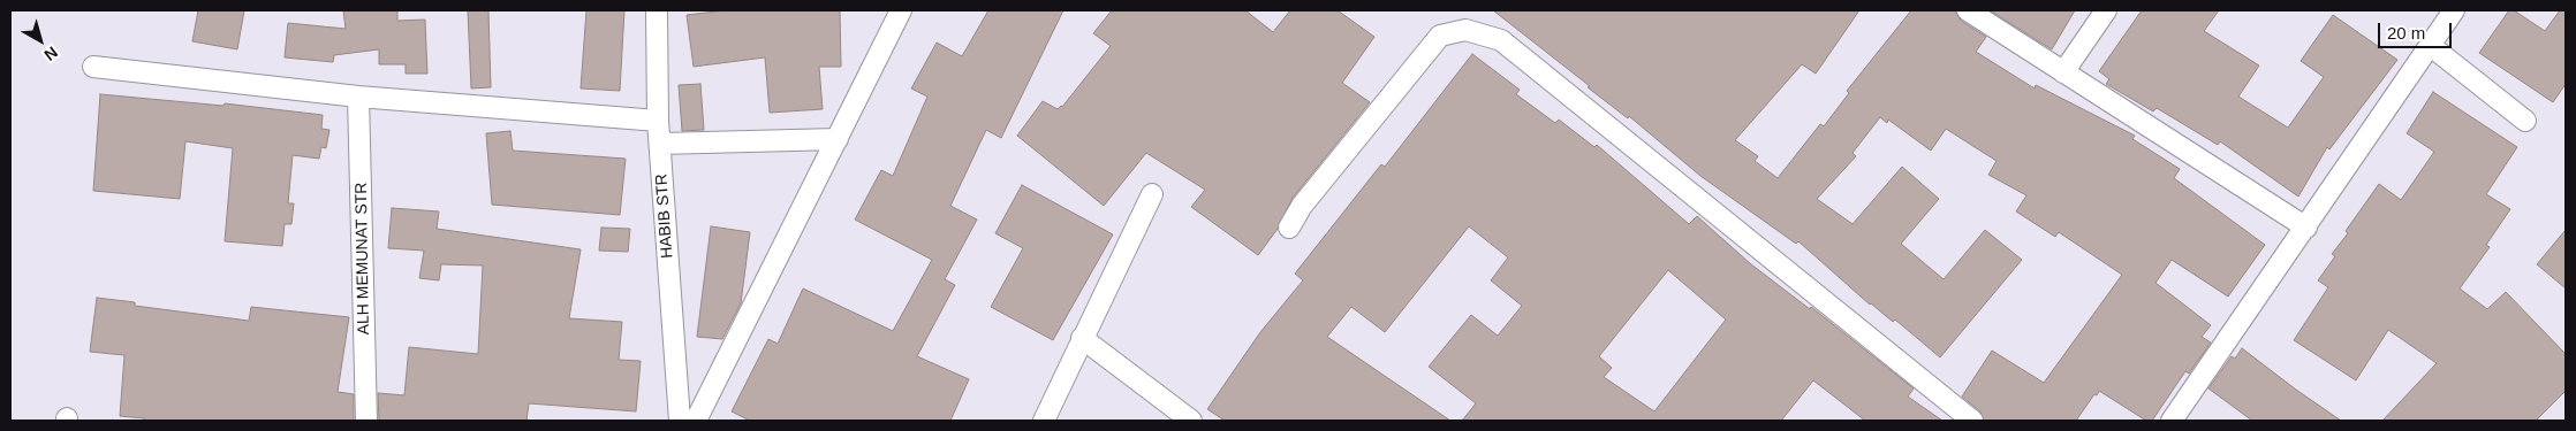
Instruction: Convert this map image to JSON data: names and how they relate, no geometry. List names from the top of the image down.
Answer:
{
  "streets": {
    "street": ["HABIB STR", "ALH MEMUNAT STR"]
  },
  "scale_bar": "20 m",
  "north": "bottom right"
}
